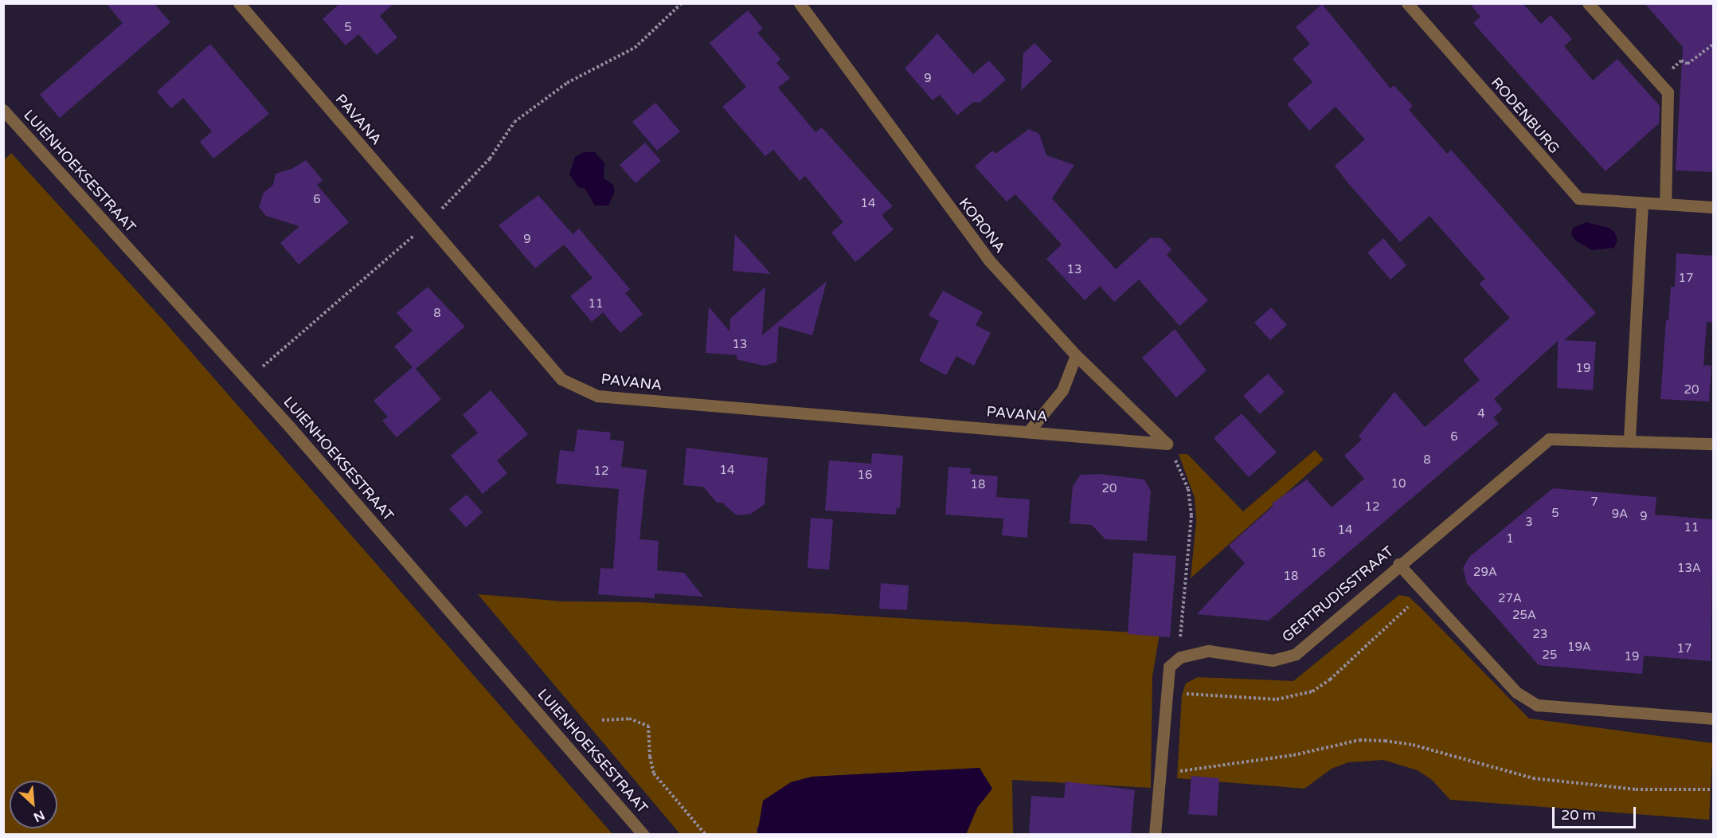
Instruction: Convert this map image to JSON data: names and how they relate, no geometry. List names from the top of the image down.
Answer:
{
  "streets": {
    "street": [
      "RODENBURG",
      "PAVANA",
      "LUIENHOEKSESTRAAT",
      "KORONA",
      "GERTRUDISSTRAAT"
    ]
  },
  "crossings": [
    ["PAVANA", "KORONA"]
  ],
  "house_numbers": [
    "5",
    "9",
    "6",
    "14",
    "9",
    "13",
    "17",
    "11",
    "8",
    "13",
    "19",
    "20",
    "4",
    "6",
    "8",
    "14",
    "12",
    "16",
    "10",
    "18",
    "20",
    "7",
    "12",
    "5",
    "9A",
    "9",
    "3",
    "11",
    "14",
    "1",
    "16",
    "13A",
    "29A",
    "18",
    "27A",
    "25A",
    "23",
    "19A",
    "17",
    "25",
    "19"
  ],
  "scale_bar": "20 m",
  "north": "bottom right"
}
